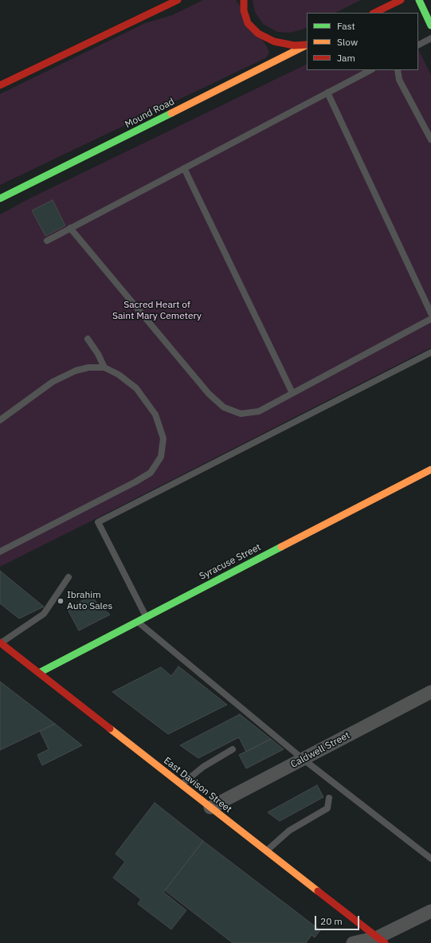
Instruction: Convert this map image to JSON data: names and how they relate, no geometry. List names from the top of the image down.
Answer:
{
  "streets": {
    "main road": ["Mound Road", "Syracuse Street", "East Davison Street"],
    "street": ["Caldwell Street"]
  },
  "crossings": [
    ["Syracuse Street", "East Davison Street"],
    ["Caldwell Street", "East Davison Street"]
  ],
  "parks": ["Sacred Heart of Saint Mary Cemetery"],
  "places": ["Ibrahim Auto Sales"],
  "legend": ["Fast", "Slow", "Jam"],
  "scale_bar": "20 m"
}
